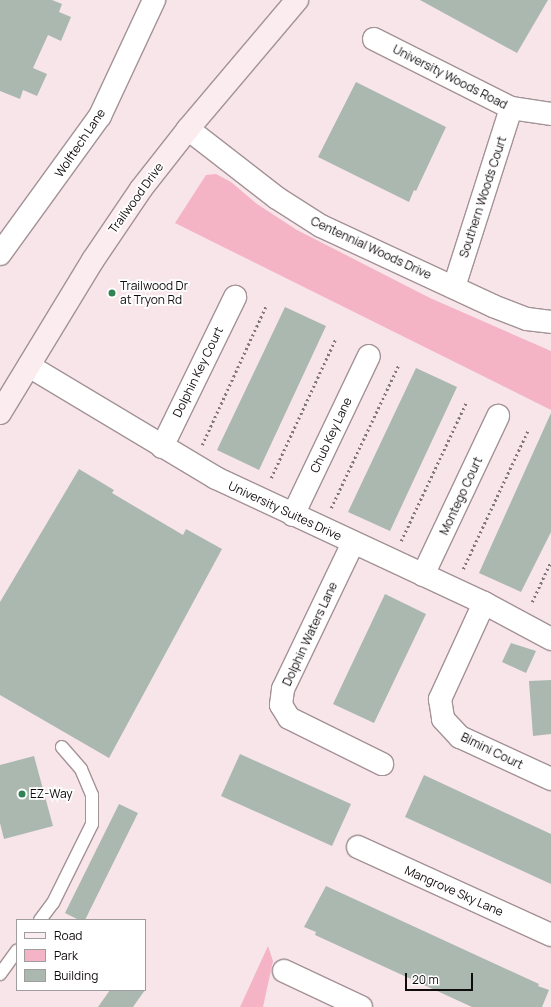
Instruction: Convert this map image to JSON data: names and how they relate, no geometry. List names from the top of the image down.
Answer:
{
  "streets": {
    "street": [
      "University Woods Road",
      "Wolftech Lane",
      "Southern Woods Court",
      "Trailwood Drive",
      "Centennial Woods Drive",
      "Dolphin Key Court",
      "Chub Key Lane",
      "Montego Court",
      "University Suites Drive",
      "Dolphin Waters Lane",
      "Bimini Court",
      "Mangrove Sky Lane"
    ]
  },
  "crossings": [
    ["University Woods Road", "Southern Woods Court"],
    ["Southern Woods Court", "Centennial Woods Drive"],
    ["Trailwood Drive", "Centennial Woods Drive"],
    ["Trailwood Drive", "University Suites Drive"],
    ["Dolphin Key Court", "University Suites Drive"],
    ["Chub Key Lane", "University Suites Drive"],
    ["Montego Court", "University Suites Drive"],
    ["University Suites Drive", "Dolphin Waters Lane"],
    ["University Suites Drive", "Bimini Court"]
  ],
  "places": ["Trailwood Dr at Tryon Rd", "EZ-Way"],
  "legend": ["Road", "Park", "Building"],
  "scale_bar": "20 m"
}
